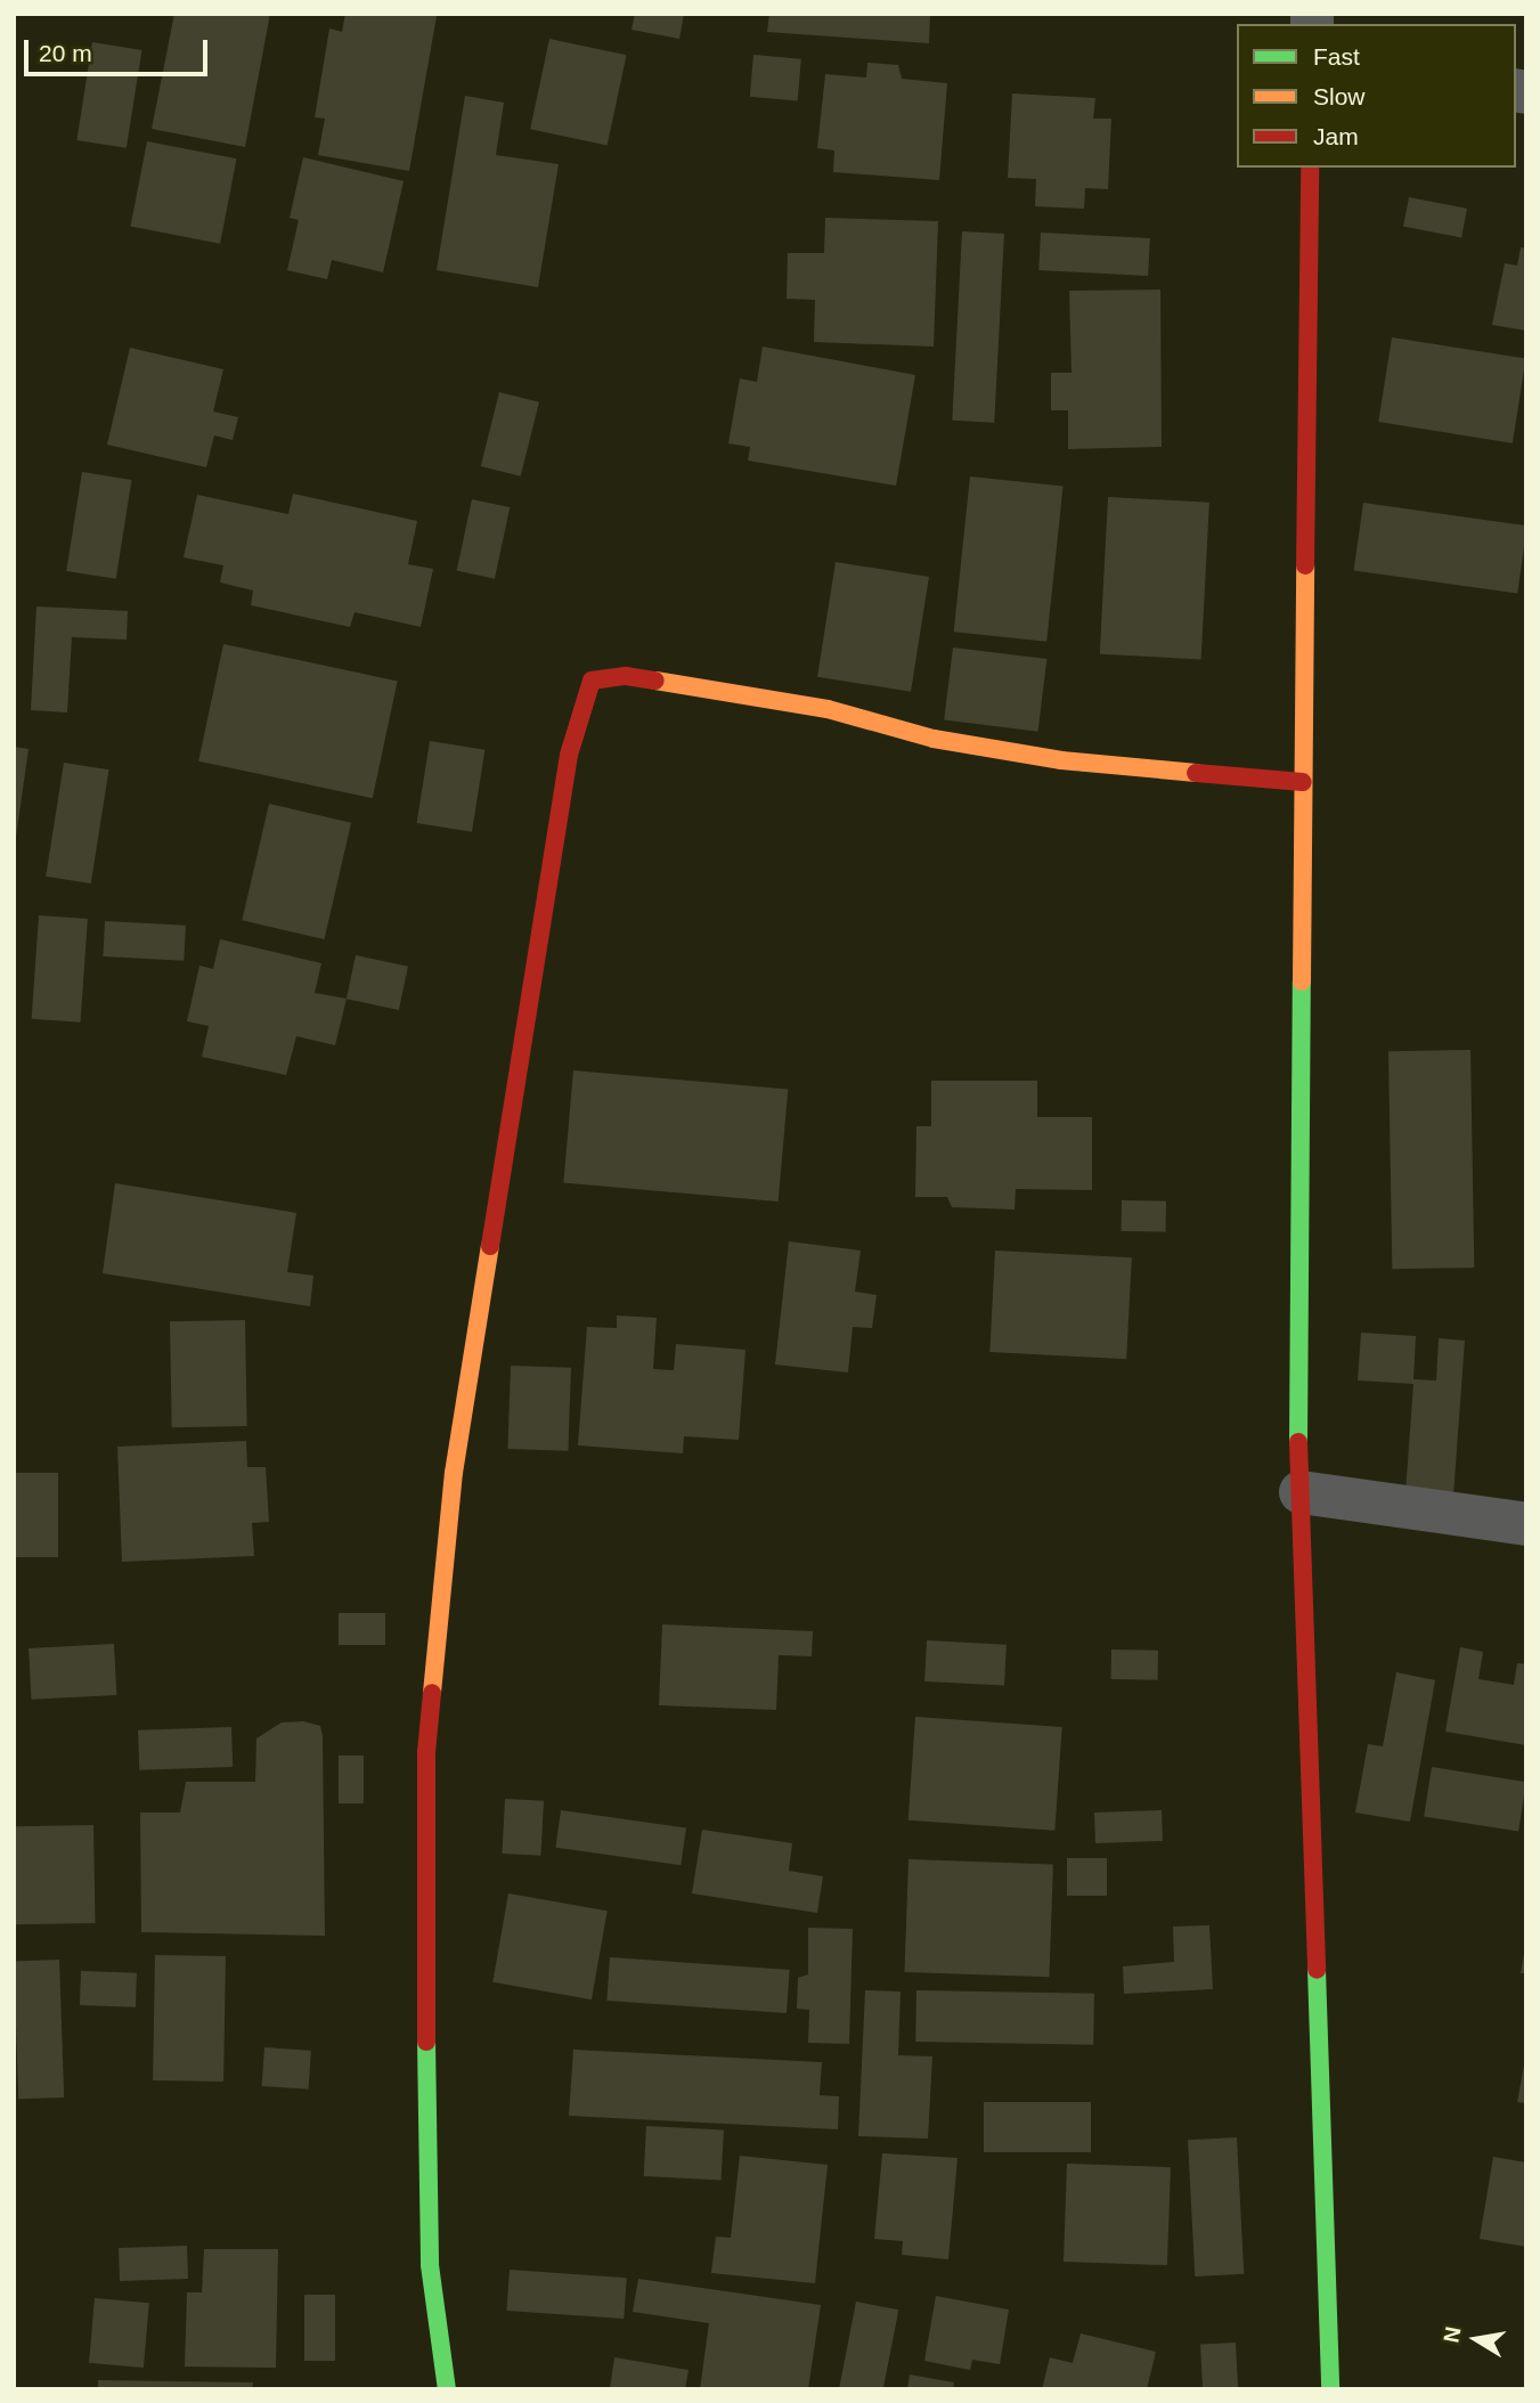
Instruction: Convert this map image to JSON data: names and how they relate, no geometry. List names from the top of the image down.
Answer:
{
  "legend": ["Fast", "Slow", "Jam"],
  "scale_bar": "20 m",
  "north": "left"
}
